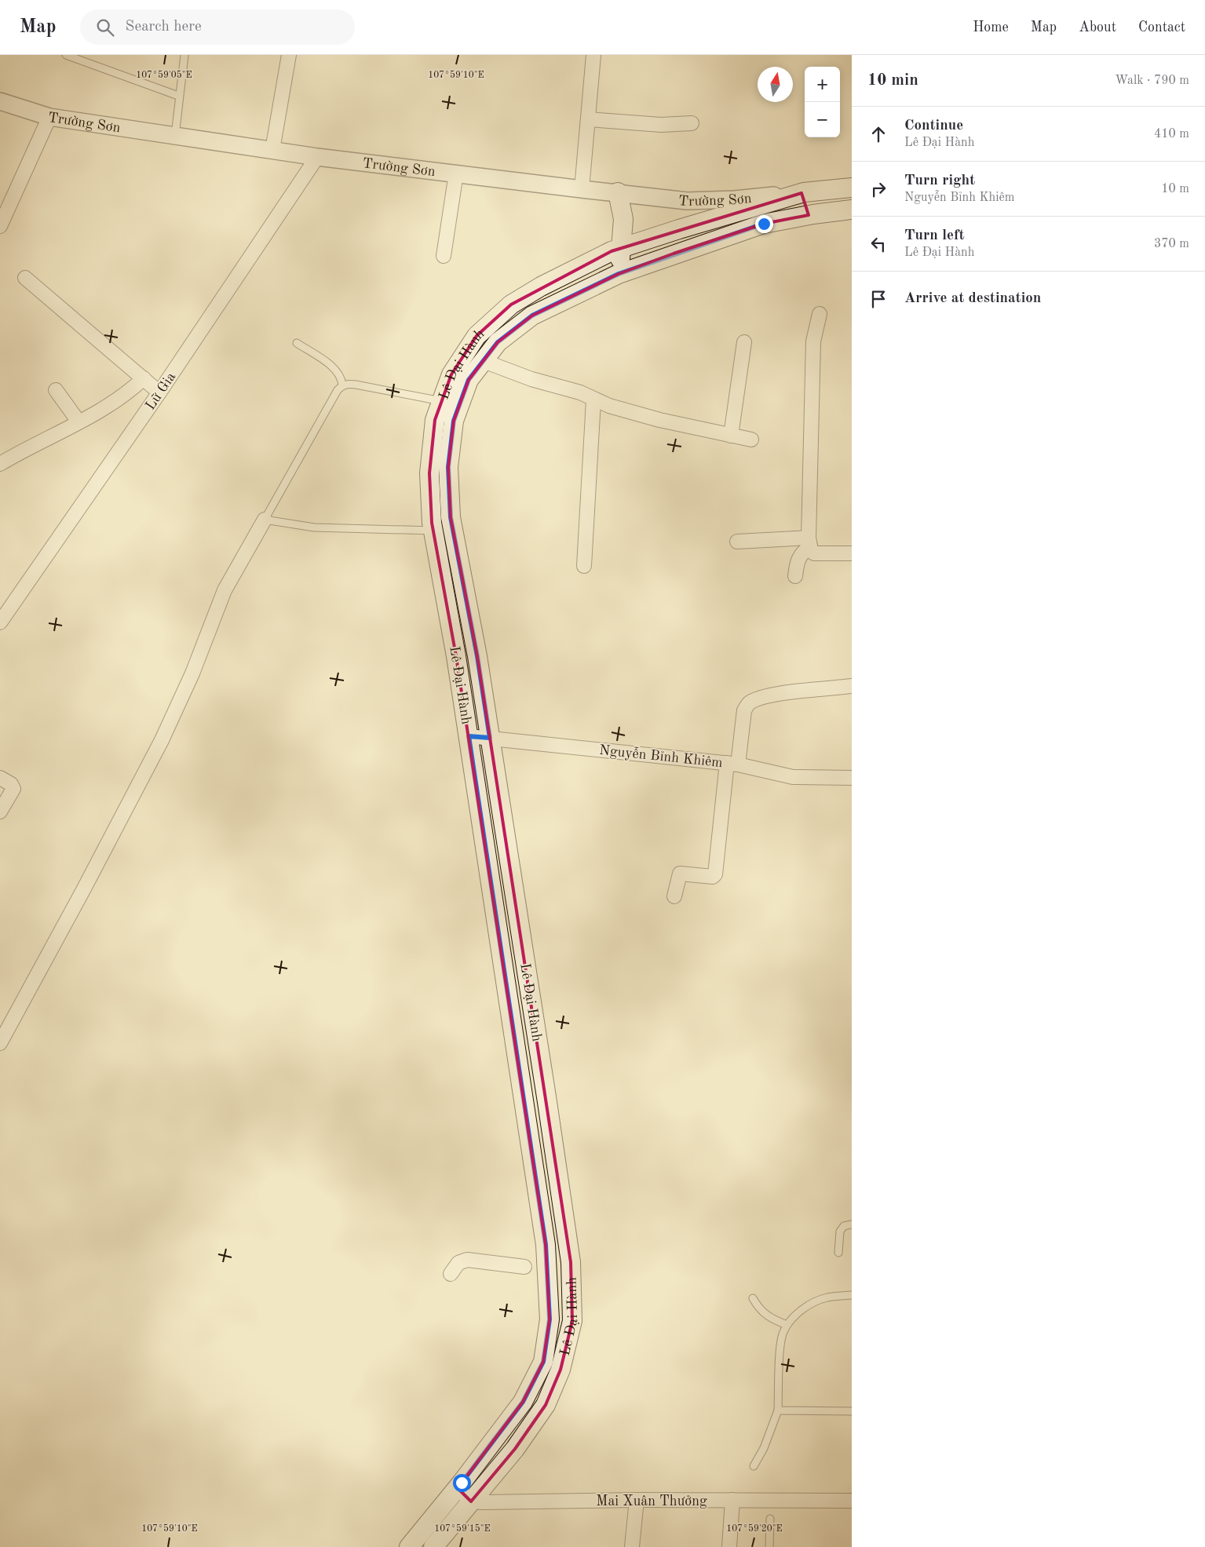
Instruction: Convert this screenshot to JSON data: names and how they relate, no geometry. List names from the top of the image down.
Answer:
{
  "streets": {
    "main road": ["Lê Đại Hành"],
    "street": [
      "Trường Sơn",
      "Lữ Gia",
      "Nguyễn Bỉnh Khiêm",
      "Mai Xuân Thưởng"
    ]
  },
  "crossings": [
    ["Trường Sơn", "Lê Đại Hành"],
    ["Trường Sơn", "Lữ Gia"],
    ["Lê Đại Hành", "Nguyễn Bỉnh Khiêm"],
    ["Lê Đại Hành", "Mai Xuân Thưởng"]
  ],
  "north": "top",
  "page": {
    "header": "Map",
    "search": "Search here",
    "nav": [
      "Home",
      "Map",
      "About",
      "Contact"
    ],
    "heading": ["10 min", "Walk · 790 m"],
    "map_buttons": ["+", "−"],
    "list": [
      ["Continue", "Lê Đại Hành", "410 m"],
      ["Turn right", "Nguyễn Bỉnh Khiêm", "10 m"],
      ["Turn left", "Lê Đại Hành", "370 m"],
      "Arrive at destination"
    ]
  },
  "coordinates": [
    "107°59'05\"E",
    "107°59'10\"E",
    "107°59'15\"E",
    "107°59'20\"E"
  ]
}
